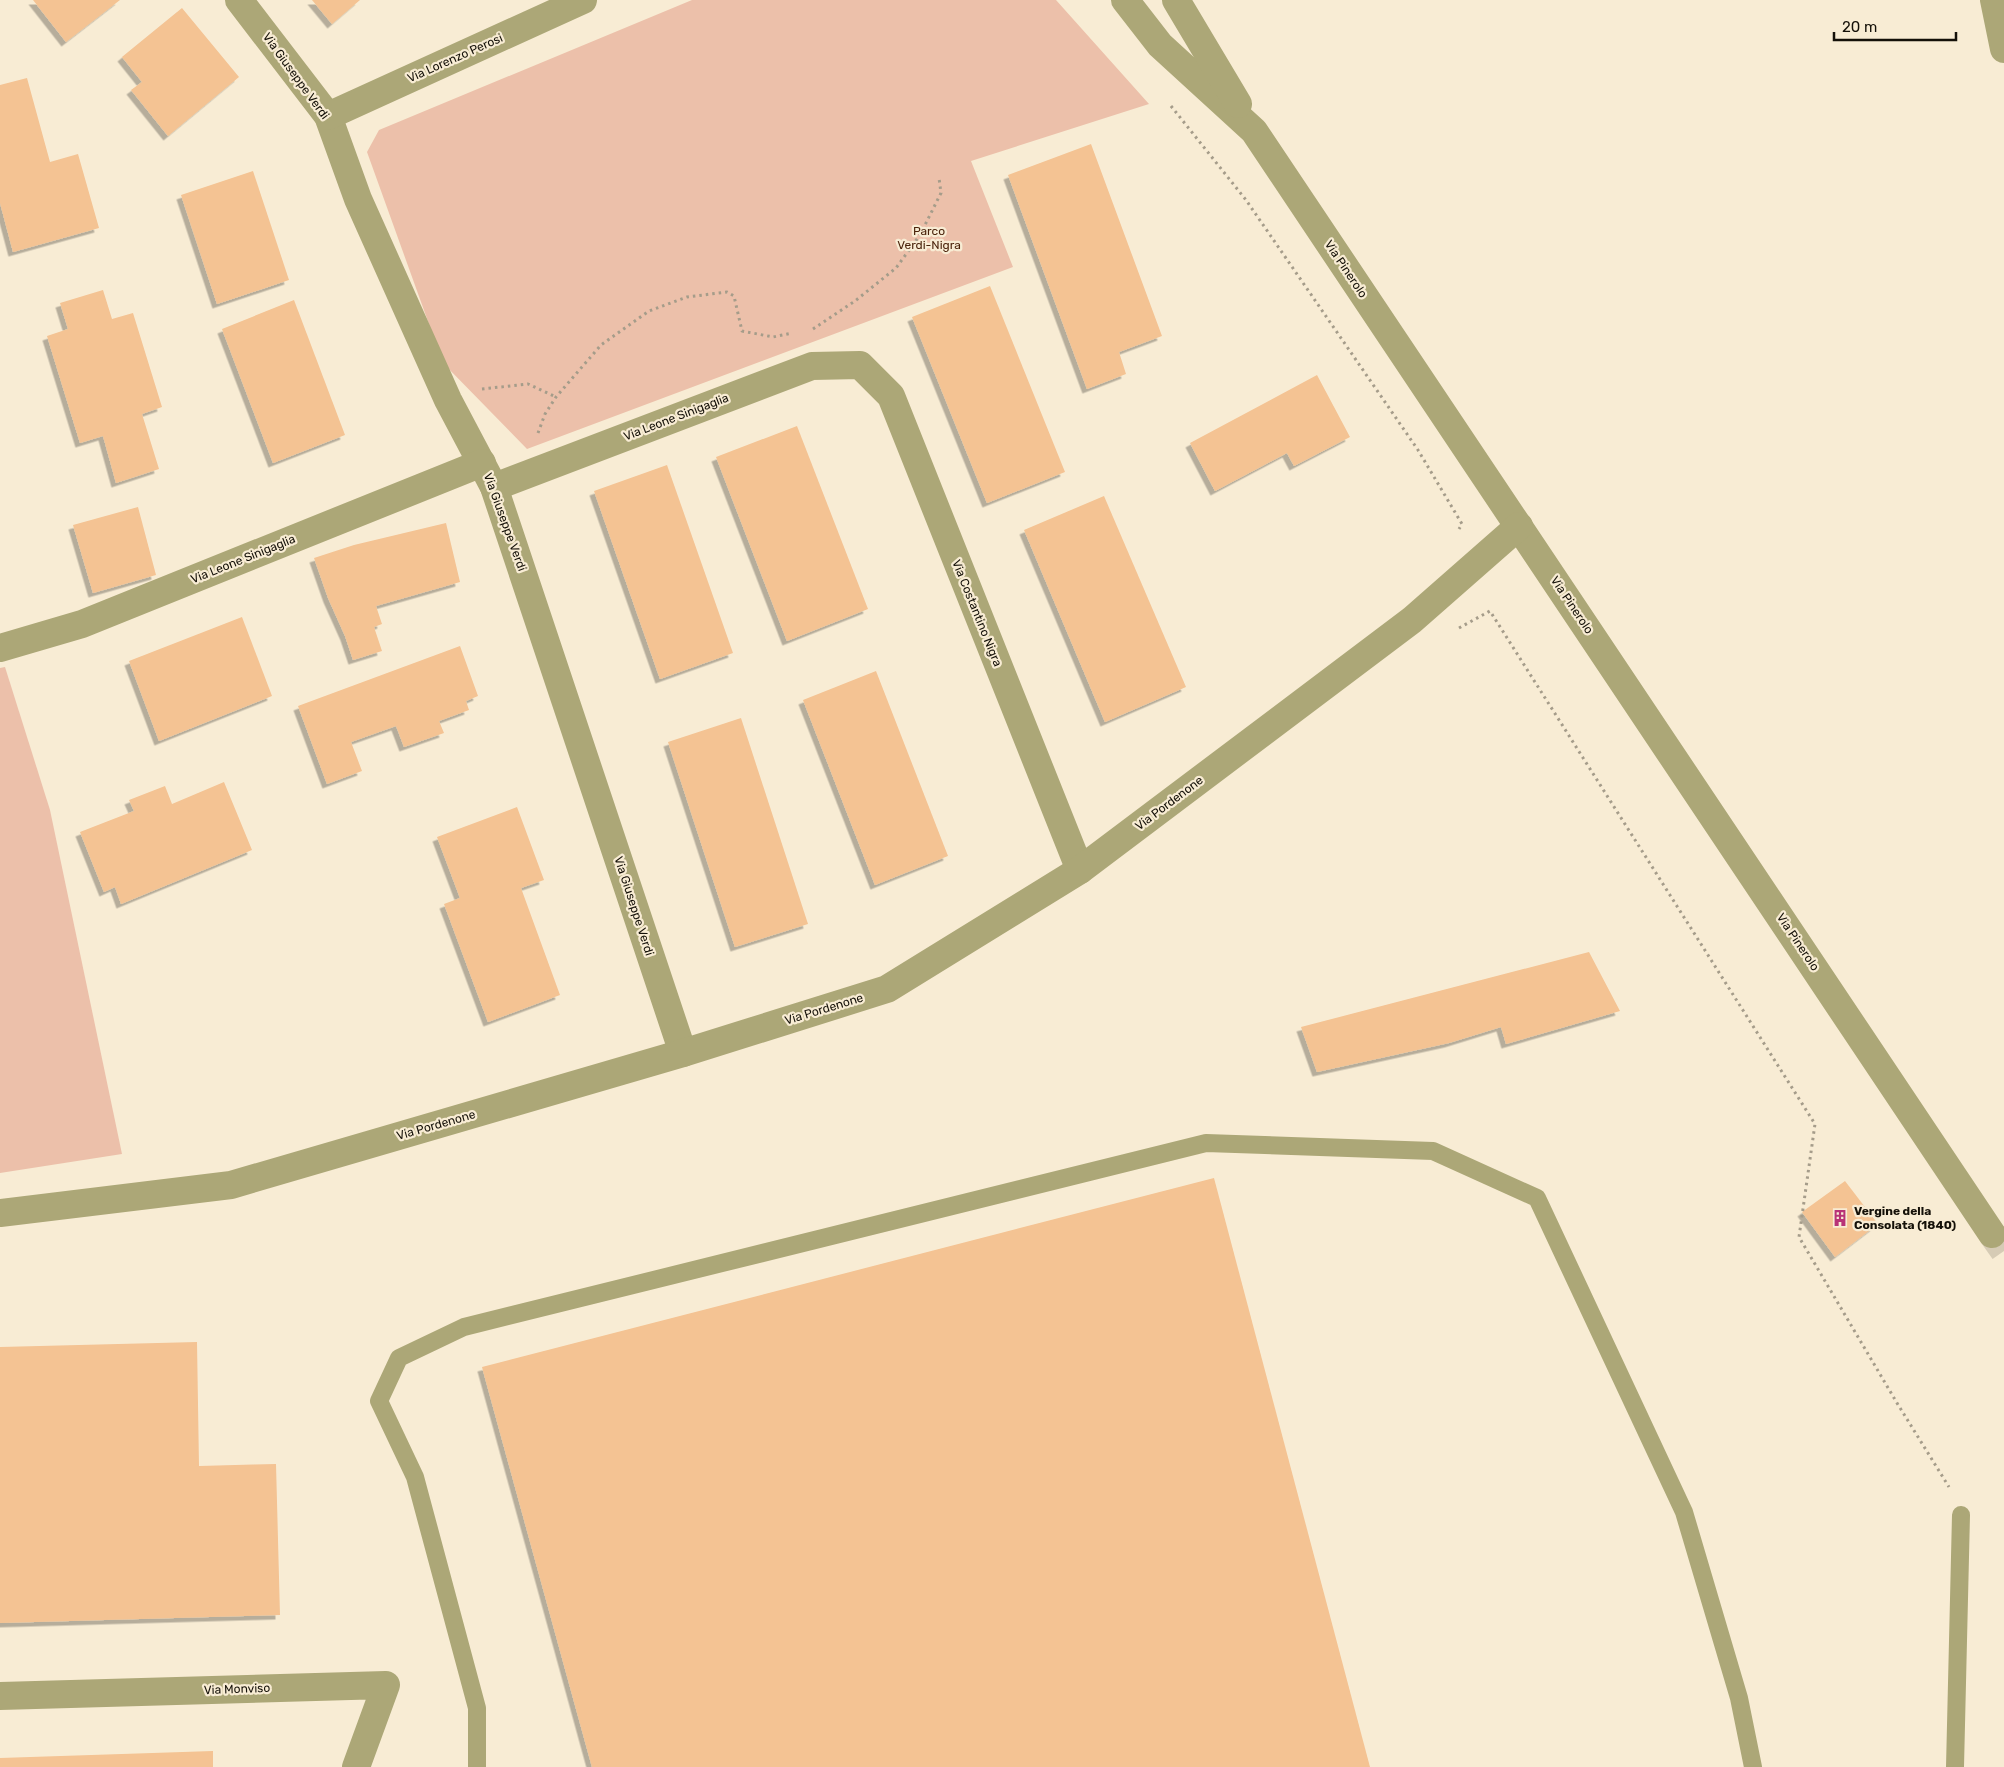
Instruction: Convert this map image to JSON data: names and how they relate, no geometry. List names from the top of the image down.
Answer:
{
  "streets": {
    "street": [
      "Via Lorenzo Perosi",
      "Via Giuseppe Verdi",
      "Via Pinerolo",
      "Via Leone Sinigaglia",
      "Via Costantino Nigra",
      "Via Pordenone",
      "Via Monviso"
    ]
  },
  "crossings": [
    ["Via Lorenzo Perosi", "Via Giuseppe Verdi"],
    ["Via Giuseppe Verdi", "Via Leone Sinigaglia"],
    ["Via Giuseppe Verdi", "Via Pordenone"],
    ["Via Pinerolo", "Via Pordenone"],
    ["Via Leone Sinigaglia", "Via Costantino Nigra"],
    ["Via Costantino Nigra", "Via Pordenone"]
  ],
  "parks": ["Parco Verdi-Nigra"],
  "places": {
    "building": ["Vergine della Consolata (1840)"]
  },
  "scale_bar": "20 m"
}
